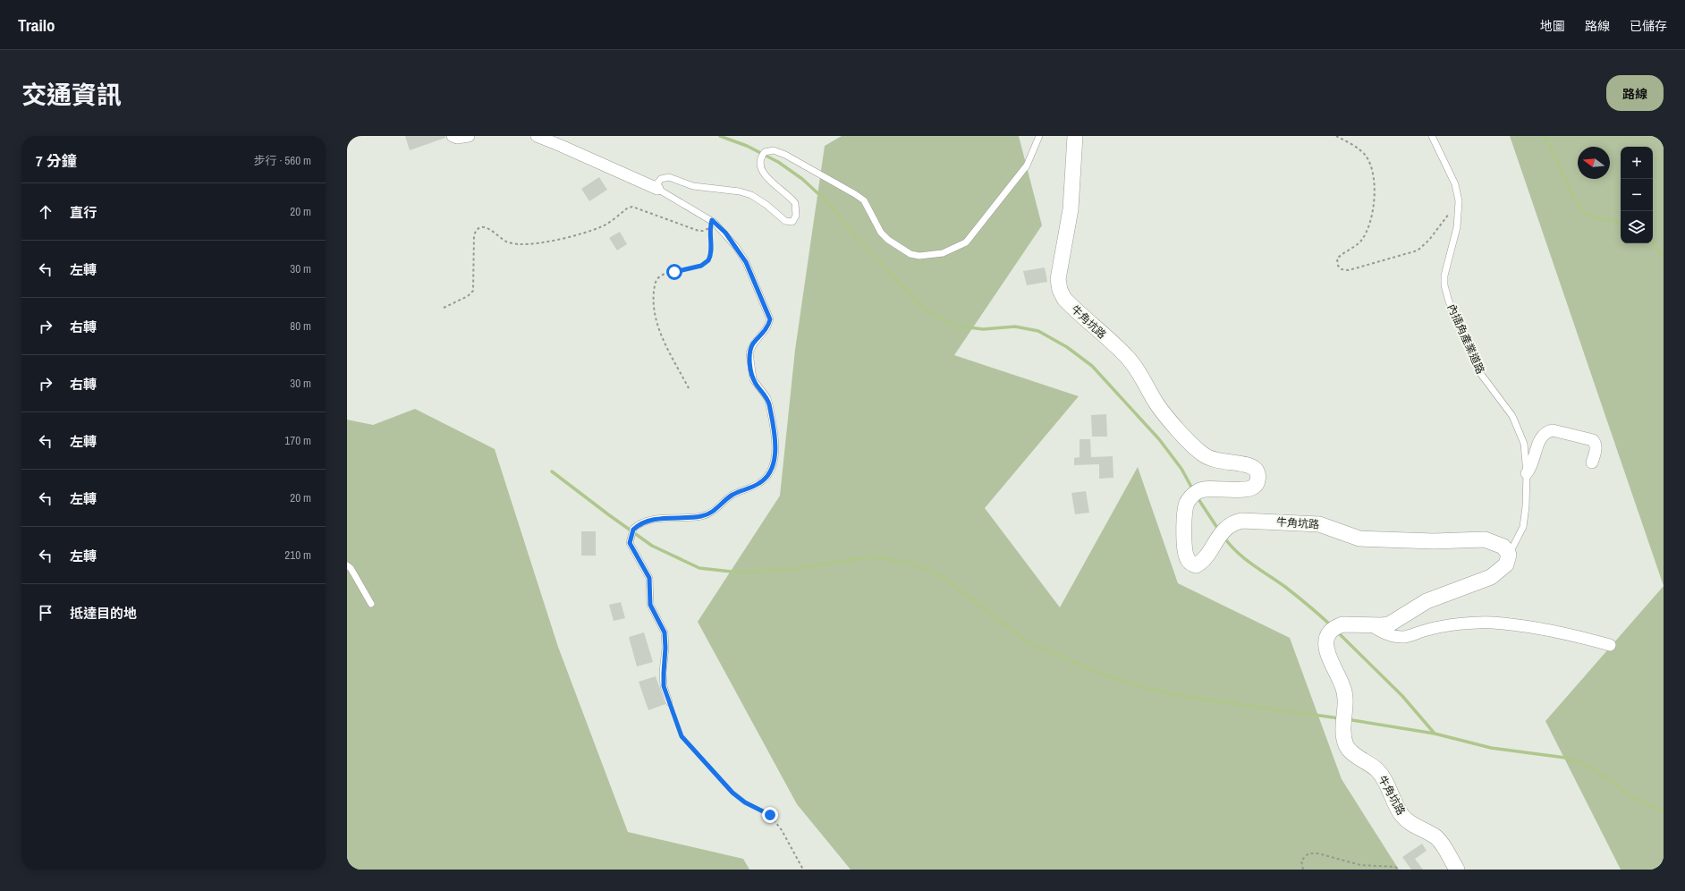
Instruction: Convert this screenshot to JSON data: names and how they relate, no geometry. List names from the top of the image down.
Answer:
{
  "streets": {
    "street": ["牛角坑路"],
    "lane": ["內插角產業道路"]
  },
  "crossings": [
    ["牛角坑路", "內插角產業道路"]
  ],
  "north": "left",
  "page": {
    "header": "Trailo",
    "nav": ["地圖", "路線", "已儲存"],
    "title": "交通資訊",
    "buttons": "路線",
    "heading": ["7 分鐘", "步行 · 560 m"],
    "map_buttons": ["+", "−"],
    "list": [
      ["直行", "20 m"],
      ["左轉", "30 m"],
      ["右轉", "80 m"],
      ["右轉", "30 m"],
      ["左轉", "170 m"],
      ["左轉", "20 m"],
      ["左轉", "210 m"],
      "抵達目的地"
    ]
  }
}
